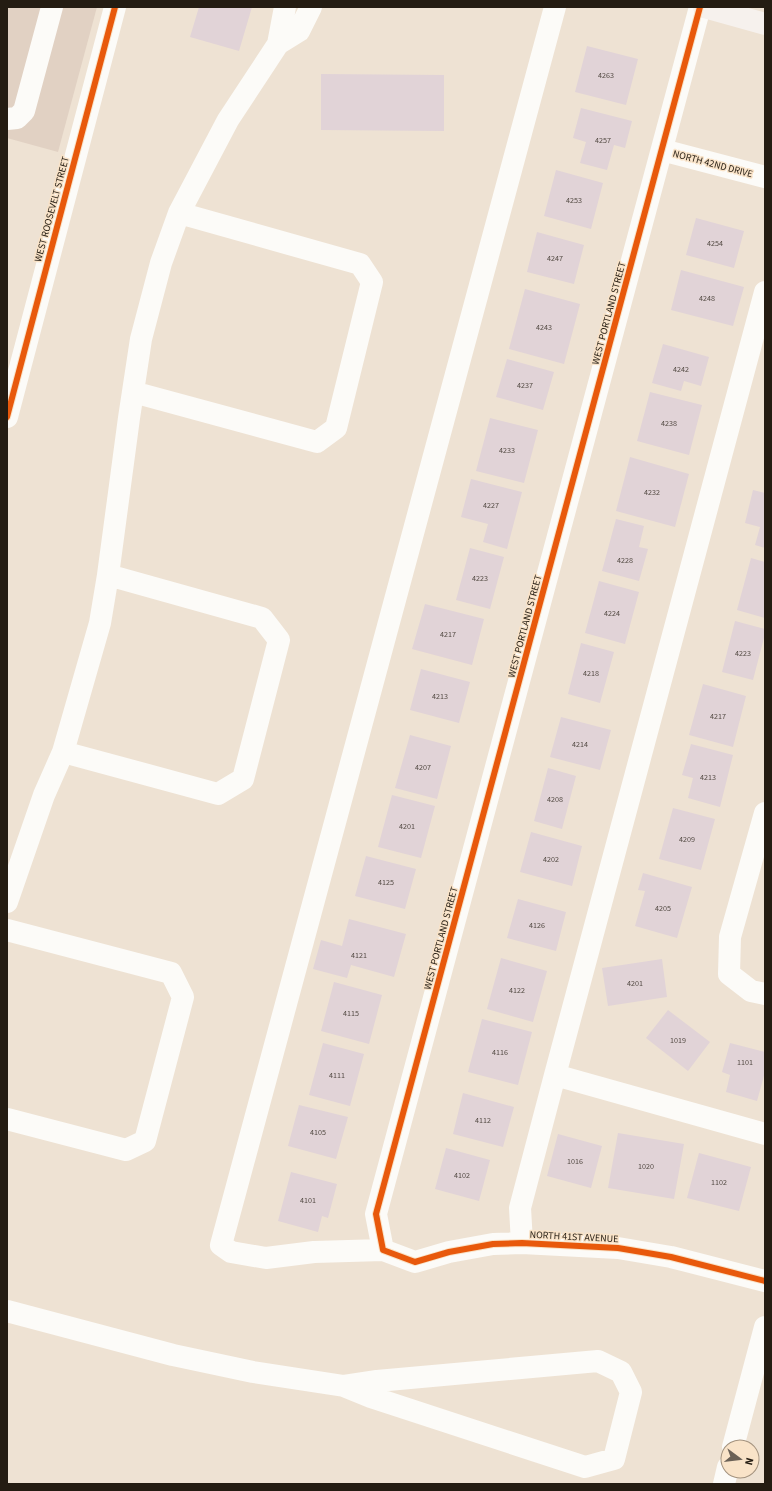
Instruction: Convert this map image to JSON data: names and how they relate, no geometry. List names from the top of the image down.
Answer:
{
  "streets": {
    "street": [
      "NORTH 42ND DRIVE",
      "WEST ROOSEVELT STREET",
      "WEST PORTLAND STREET",
      "NORTH 41ST AVENUE"
    ]
  },
  "crossings": [
    ["NORTH 42ND DRIVE", "WEST PORTLAND STREET"],
    ["WEST PORTLAND STREET", "NORTH 41ST AVENUE"]
  ],
  "house_numbers": [
    "4263",
    "4257",
    "4253",
    "4254",
    "4247",
    "4248",
    "4243",
    "4242",
    "4237",
    "4238",
    "4233",
    "4232",
    "4227",
    "4228",
    "4223",
    "4224",
    "4217",
    "4223",
    "4218",
    "4213",
    "4217",
    "4214",
    "4207",
    "4213",
    "4208",
    "4201",
    "4209",
    "4202",
    "4125",
    "4205",
    "4126",
    "4121",
    "4201",
    "4122",
    "4115",
    "1019",
    "4116",
    "1101",
    "4111",
    "4112",
    "4105",
    "1016",
    "1020",
    "4102",
    "1102",
    "4101"
  ],
  "north": "right"
}
